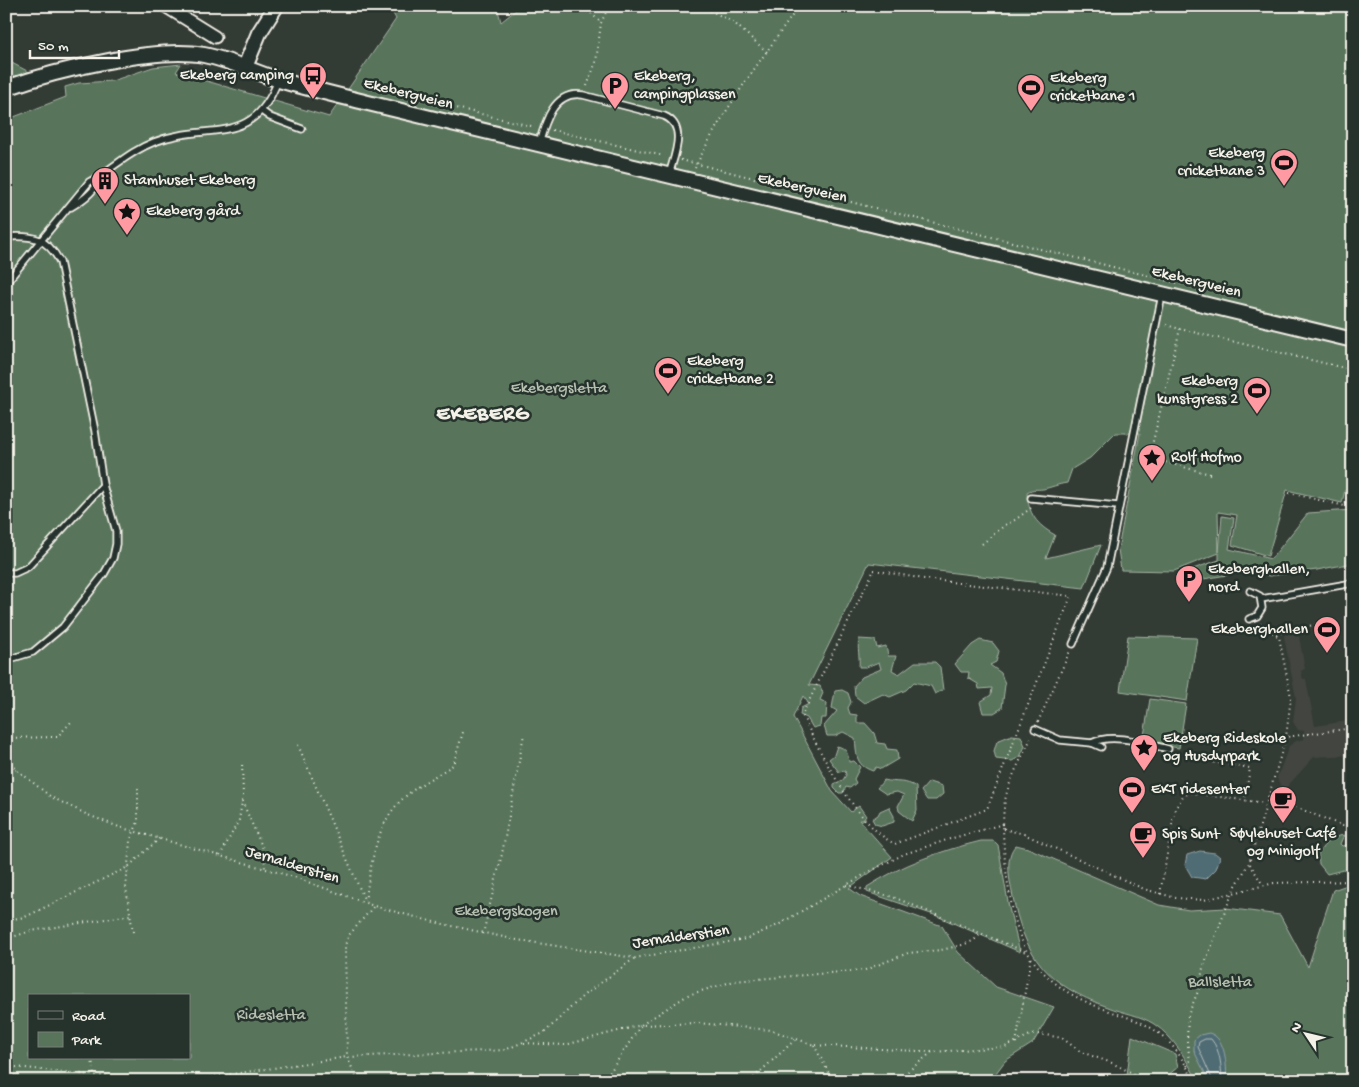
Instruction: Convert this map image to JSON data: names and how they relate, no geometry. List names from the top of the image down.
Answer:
{
  "streets": {
    "street": ["Ekebergveien"],
    "path": ["Jernalderstien"]
  },
  "districts": ["EKEBERG"],
  "parks": [
    "Ekebergsletta",
    "Ekebergskogen",
    "Ballsletta",
    "Ridesletta"
  ],
  "places": {
    "bus stop": ["Ekeberg camping"],
    "parking": ["Ekeberg, campingplassen", "Ekeberghallen, nord"],
    "sports": [
      "Ekeberg cricketbane 1",
      "Ekeberg cricketbane 3",
      "Ekeberg cricketbane 2",
      "Ekeberg kunstgress 2",
      "Ekeberghallen",
      "EKT ridesenter"
    ],
    "building": ["Stamhuset Ekeberg"],
    "place": ["Ekeberg gård", "Rolf Hofmo", "Ekeberg Rideskole og Husdyrpark"],
    "cafe": ["Søylehuset Café og Minigolf", "Spis Sunt"]
  },
  "legend": ["Road", "Park"],
  "scale_bar": "50 m",
  "north": "top left"
}
